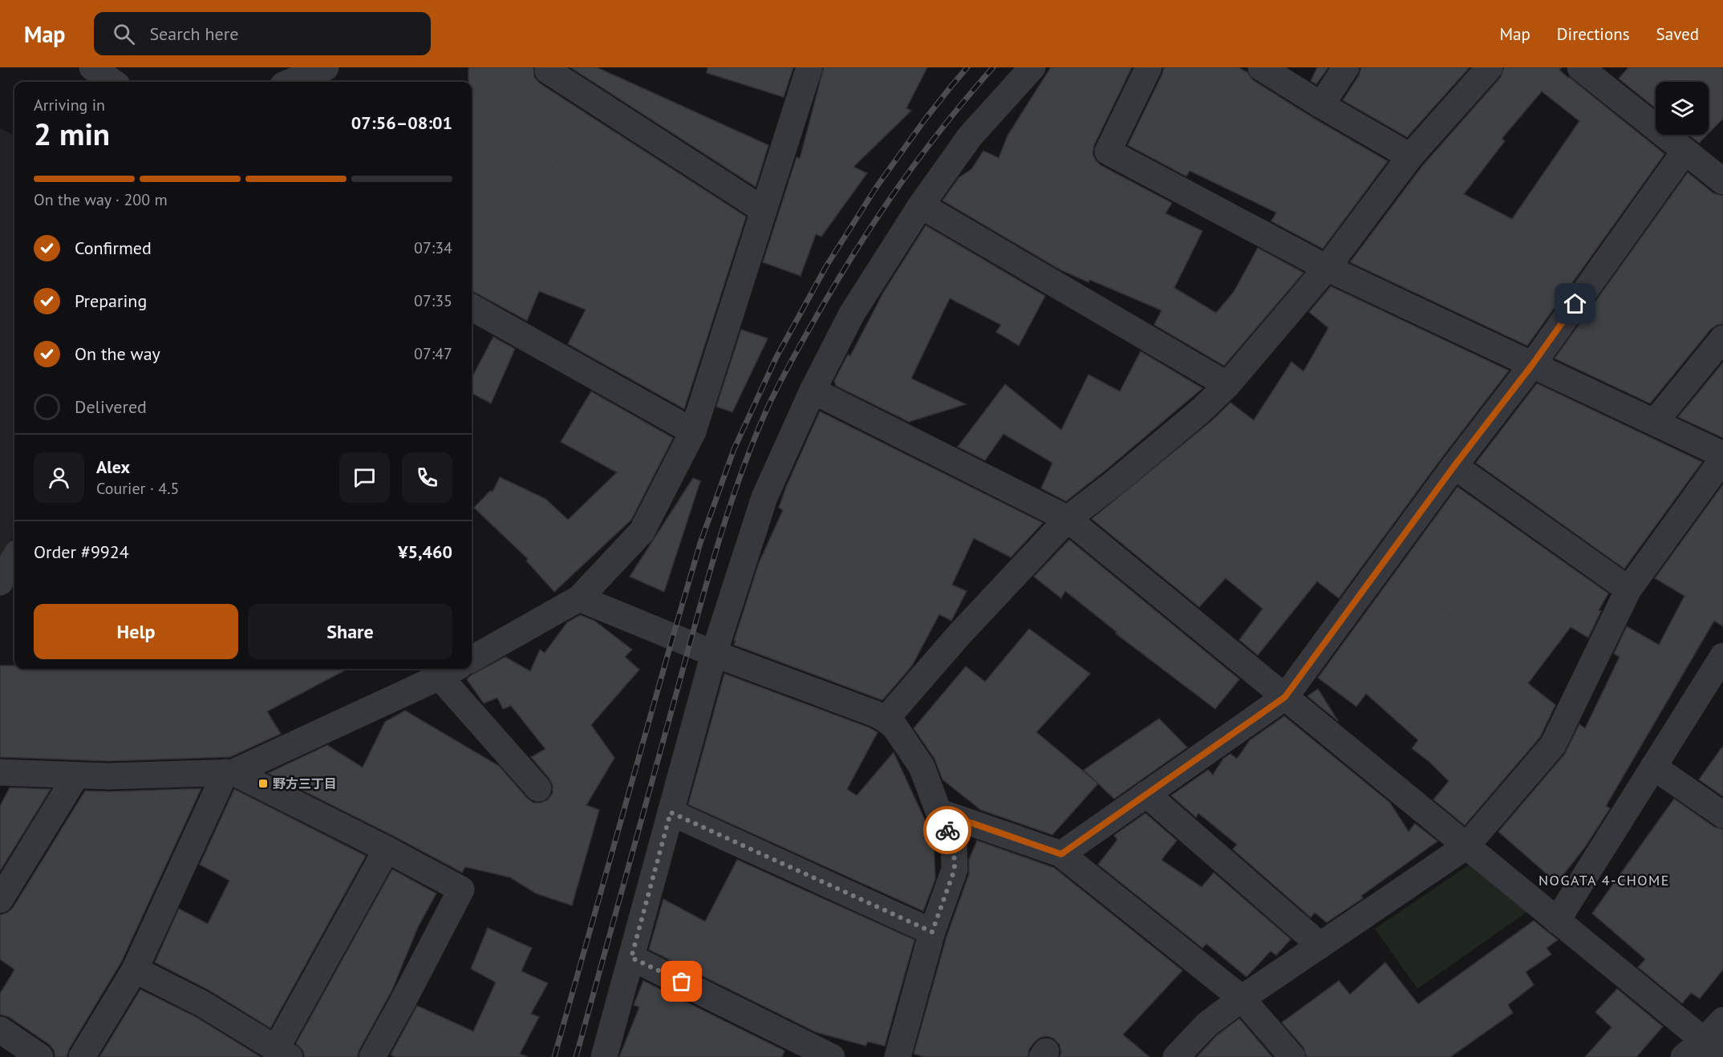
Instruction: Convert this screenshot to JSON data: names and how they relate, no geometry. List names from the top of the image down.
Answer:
{
  "districts": ["NOGATA 4-CHOME"],
  "places": {
    "transit": ["野方三丁目"]
  },
  "page": {
    "header": "Map",
    "search": "Search here",
    "nav": ["Map", "Directions", "Saved"],
    "heading": ["2 min", "Arriving in", "07:56–08:01"],
    "panel": [
      "Alex",
      "Courier · 4.5",
      "Order #9924",
      "¥5,460"
    ],
    "bar": "On the way · 200 m",
    "list": [
      ["Confirmed", "07:34"],
      ["Preparing", "07:35"],
      ["On the way", "07:47"],
      "Delivered"
    ],
    "buttons": ["Help", "Share"]
  }
}
